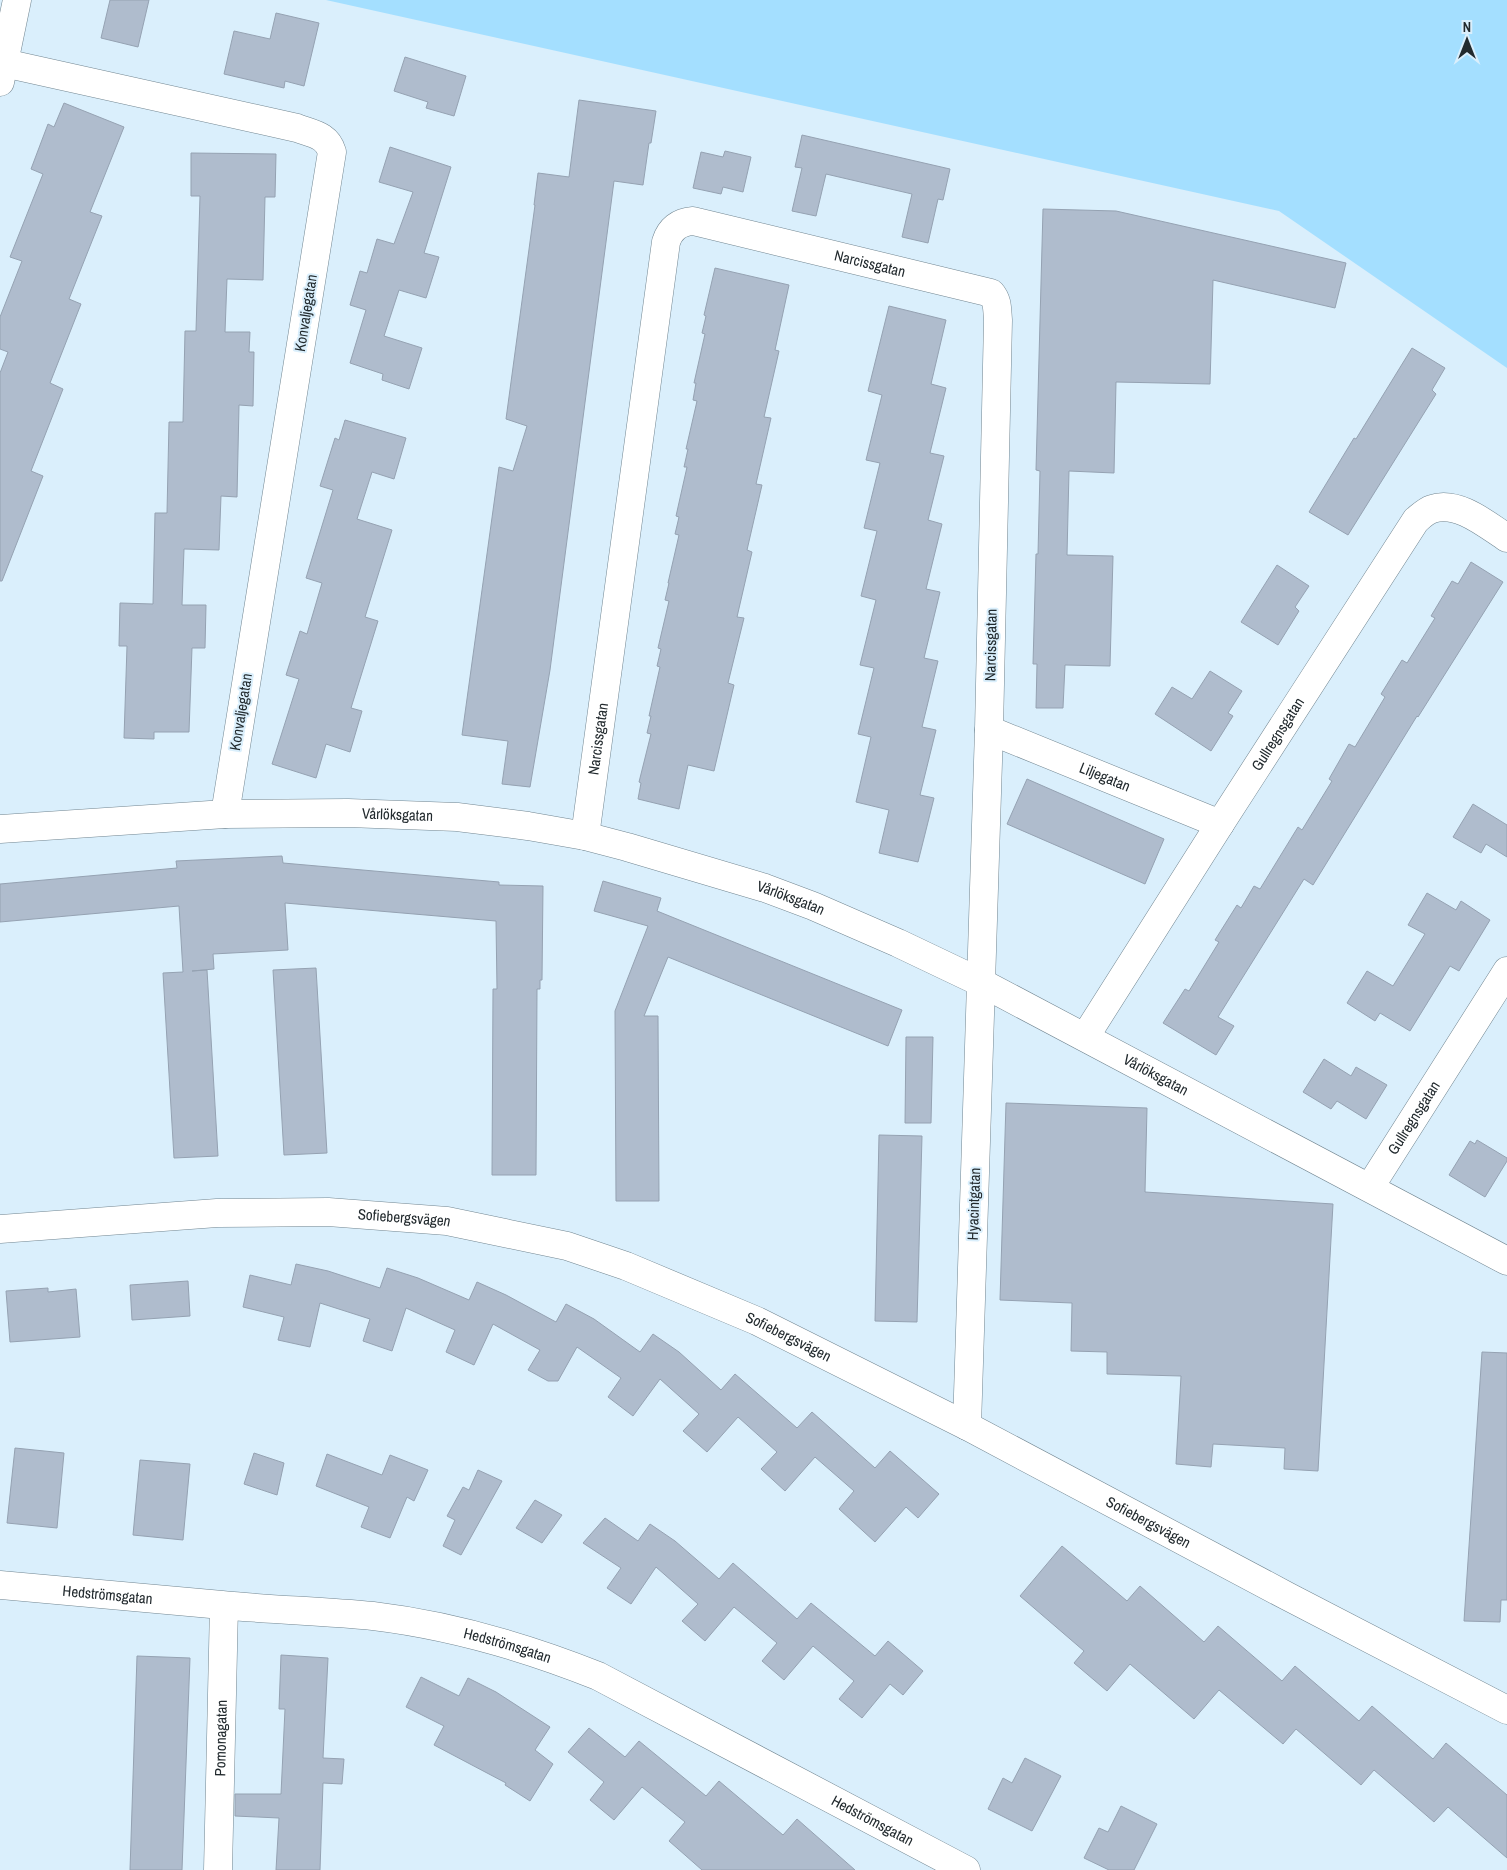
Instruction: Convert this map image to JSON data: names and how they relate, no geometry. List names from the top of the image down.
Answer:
{
  "streets": {
    "street": [
      "Narcissgatan",
      "Konvaljegatan",
      "Gullregnsgatan",
      "Liljegatan",
      "Vårlöksgatan",
      "Hyacintgatan",
      "Sofiebergsvägen",
      "Hedströmsgatan",
      "Pomonagatan"
    ]
  },
  "crossings": [
    ["Narcissgatan", "Liljegatan"],
    ["Narcissgatan", "Vårlöksgatan"],
    ["Narcissgatan", "Hyacintgatan"],
    ["Konvaljegatan", "Vårlöksgatan"],
    ["Gullregnsgatan", "Liljegatan"],
    ["Gullregnsgatan", "Vårlöksgatan"],
    ["Vårlöksgatan", "Hyacintgatan"],
    ["Hyacintgatan", "Sofiebergsvägen"],
    ["Hedströmsgatan", "Pomonagatan"]
  ],
  "north": "top"
}
